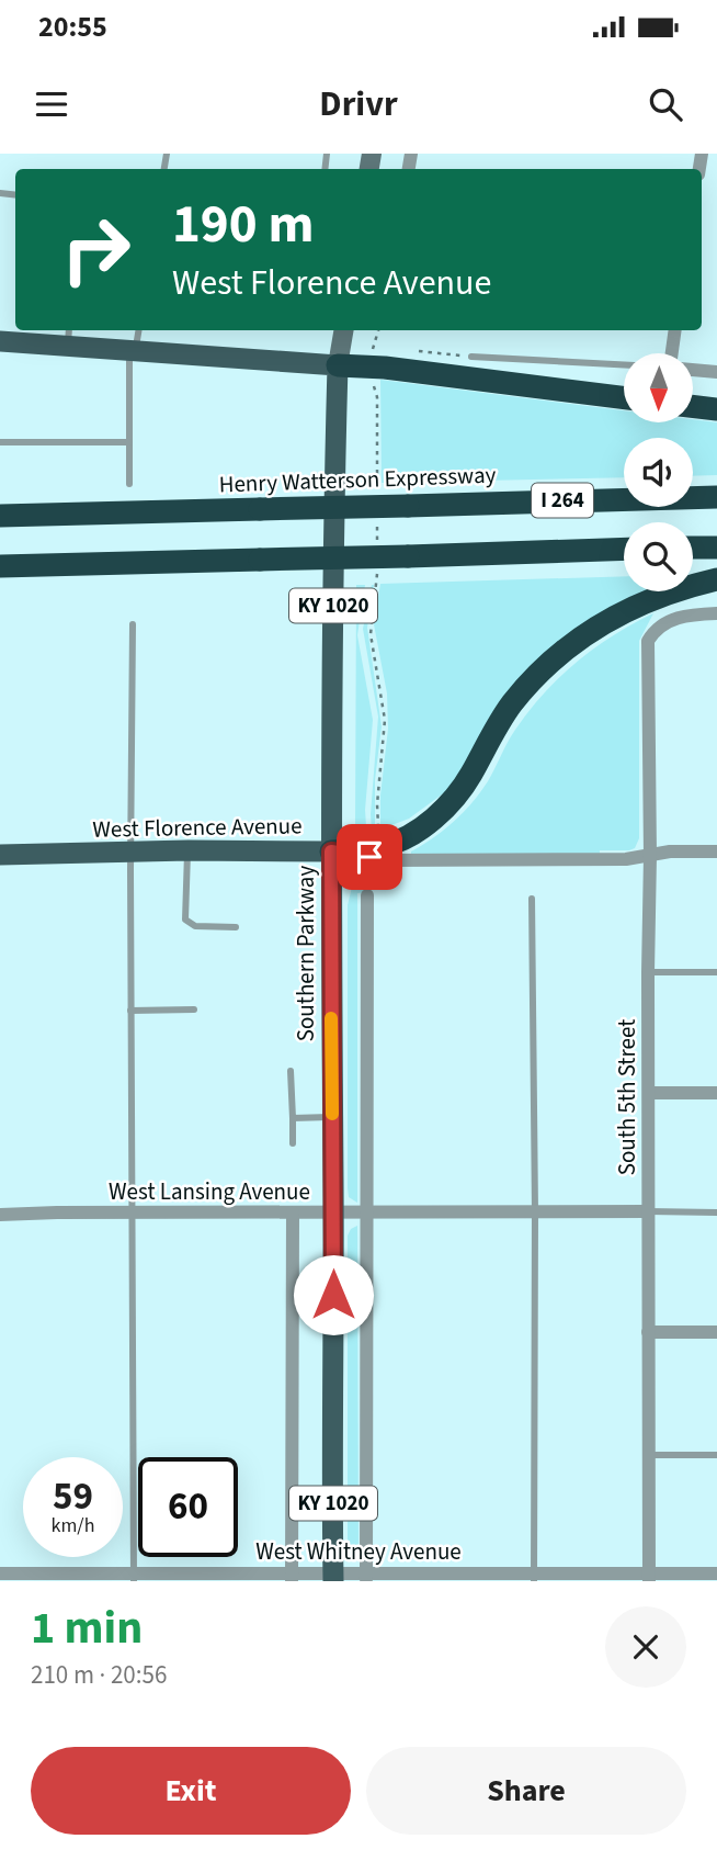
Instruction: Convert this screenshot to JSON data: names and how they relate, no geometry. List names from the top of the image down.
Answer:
{
  "streets": {
    "highway": ["Henry Watterson Expressway", "I 264"],
    "main road": ["KY 1020", "West Florence Avenue", "Southern Parkway"],
    "street": ["South 5th Street", "West Lansing Avenue", "West Whitney Avenue"]
  },
  "crossings": [
    ["West Florence Avenue", "Southern Parkway"],
    ["West Florence Avenue", "South 5th Street"],
    ["Southern Parkway", "West Lansing Avenue"],
    ["Southern Parkway", "West Whitney Avenue"],
    ["South 5th Street", "West Lansing Avenue"],
    ["South 5th Street", "West Whitney Avenue"]
  ],
  "north": "bottom",
  "page": {
    "status": "20:55",
    "header": "Drivr",
    "turn": ["190 m", "West Florence Avenue"],
    "speed": "59 km/h",
    "limit": "60",
    "heading": ["1 min", "210 m · 20:56"],
    "buttons": ["Exit", "Share"]
  }
}
